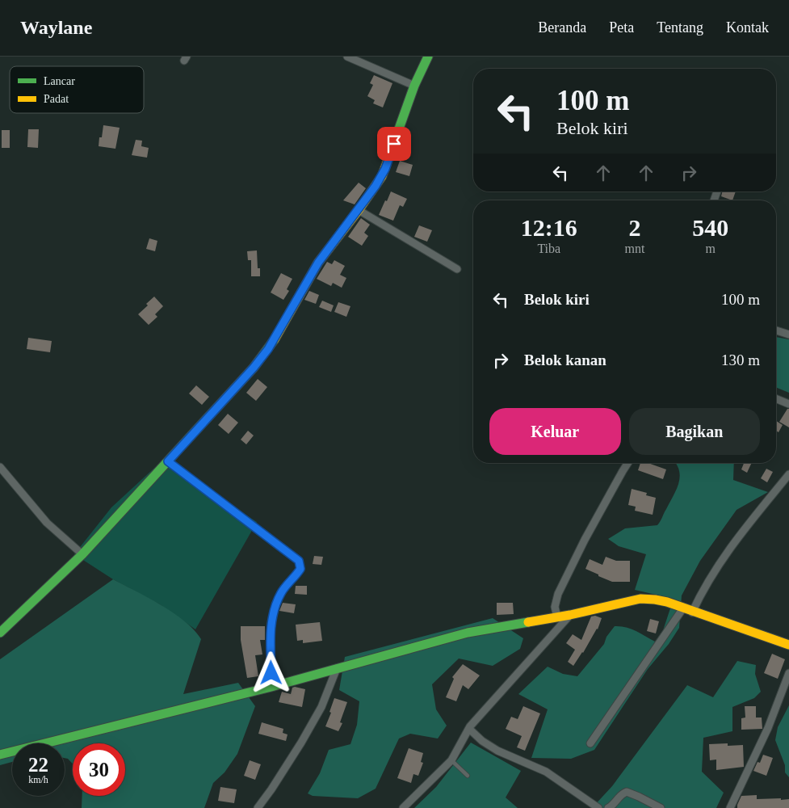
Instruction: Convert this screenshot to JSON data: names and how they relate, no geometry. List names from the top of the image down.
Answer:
{
  "legend": ["Lancar", "Padat"],
  "page": {
    "header": "Waylane",
    "nav": [
      "Beranda",
      "Peta",
      "Tentang",
      "Kontak"
    ],
    "turn": ["100 m", "Belok kiri"],
    "eta": [
      "12:16",
      "Tiba",
      "2",
      "mnt",
      "540",
      "m"
    ],
    "list": [
      {
        "name": "Belok kiri",
        "value": "100 m"
      },
      {
        "name": "Belok kanan",
        "value": "130 m"
      }
    ],
    "buttons": ["Keluar", "Bagikan"],
    "speed": "22 km/h",
    "limit": "30"
  }
}
